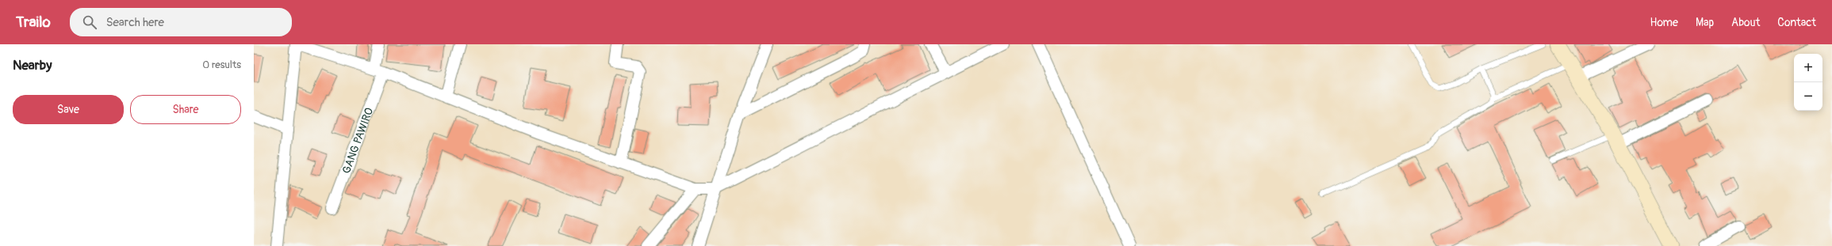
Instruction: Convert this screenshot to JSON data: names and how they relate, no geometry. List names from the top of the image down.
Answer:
{
  "streets": {
    "street": ["GANG PAWIRO"]
  },
  "page": {
    "header": "Trailo",
    "search": "Search here",
    "nav": [
      "Home",
      "Map",
      "About",
      "Contact"
    ],
    "heading": ["Nearby", "0 results"],
    "map_buttons": ["+", "−"],
    "buttons": ["Save", "Share"]
  }
}
